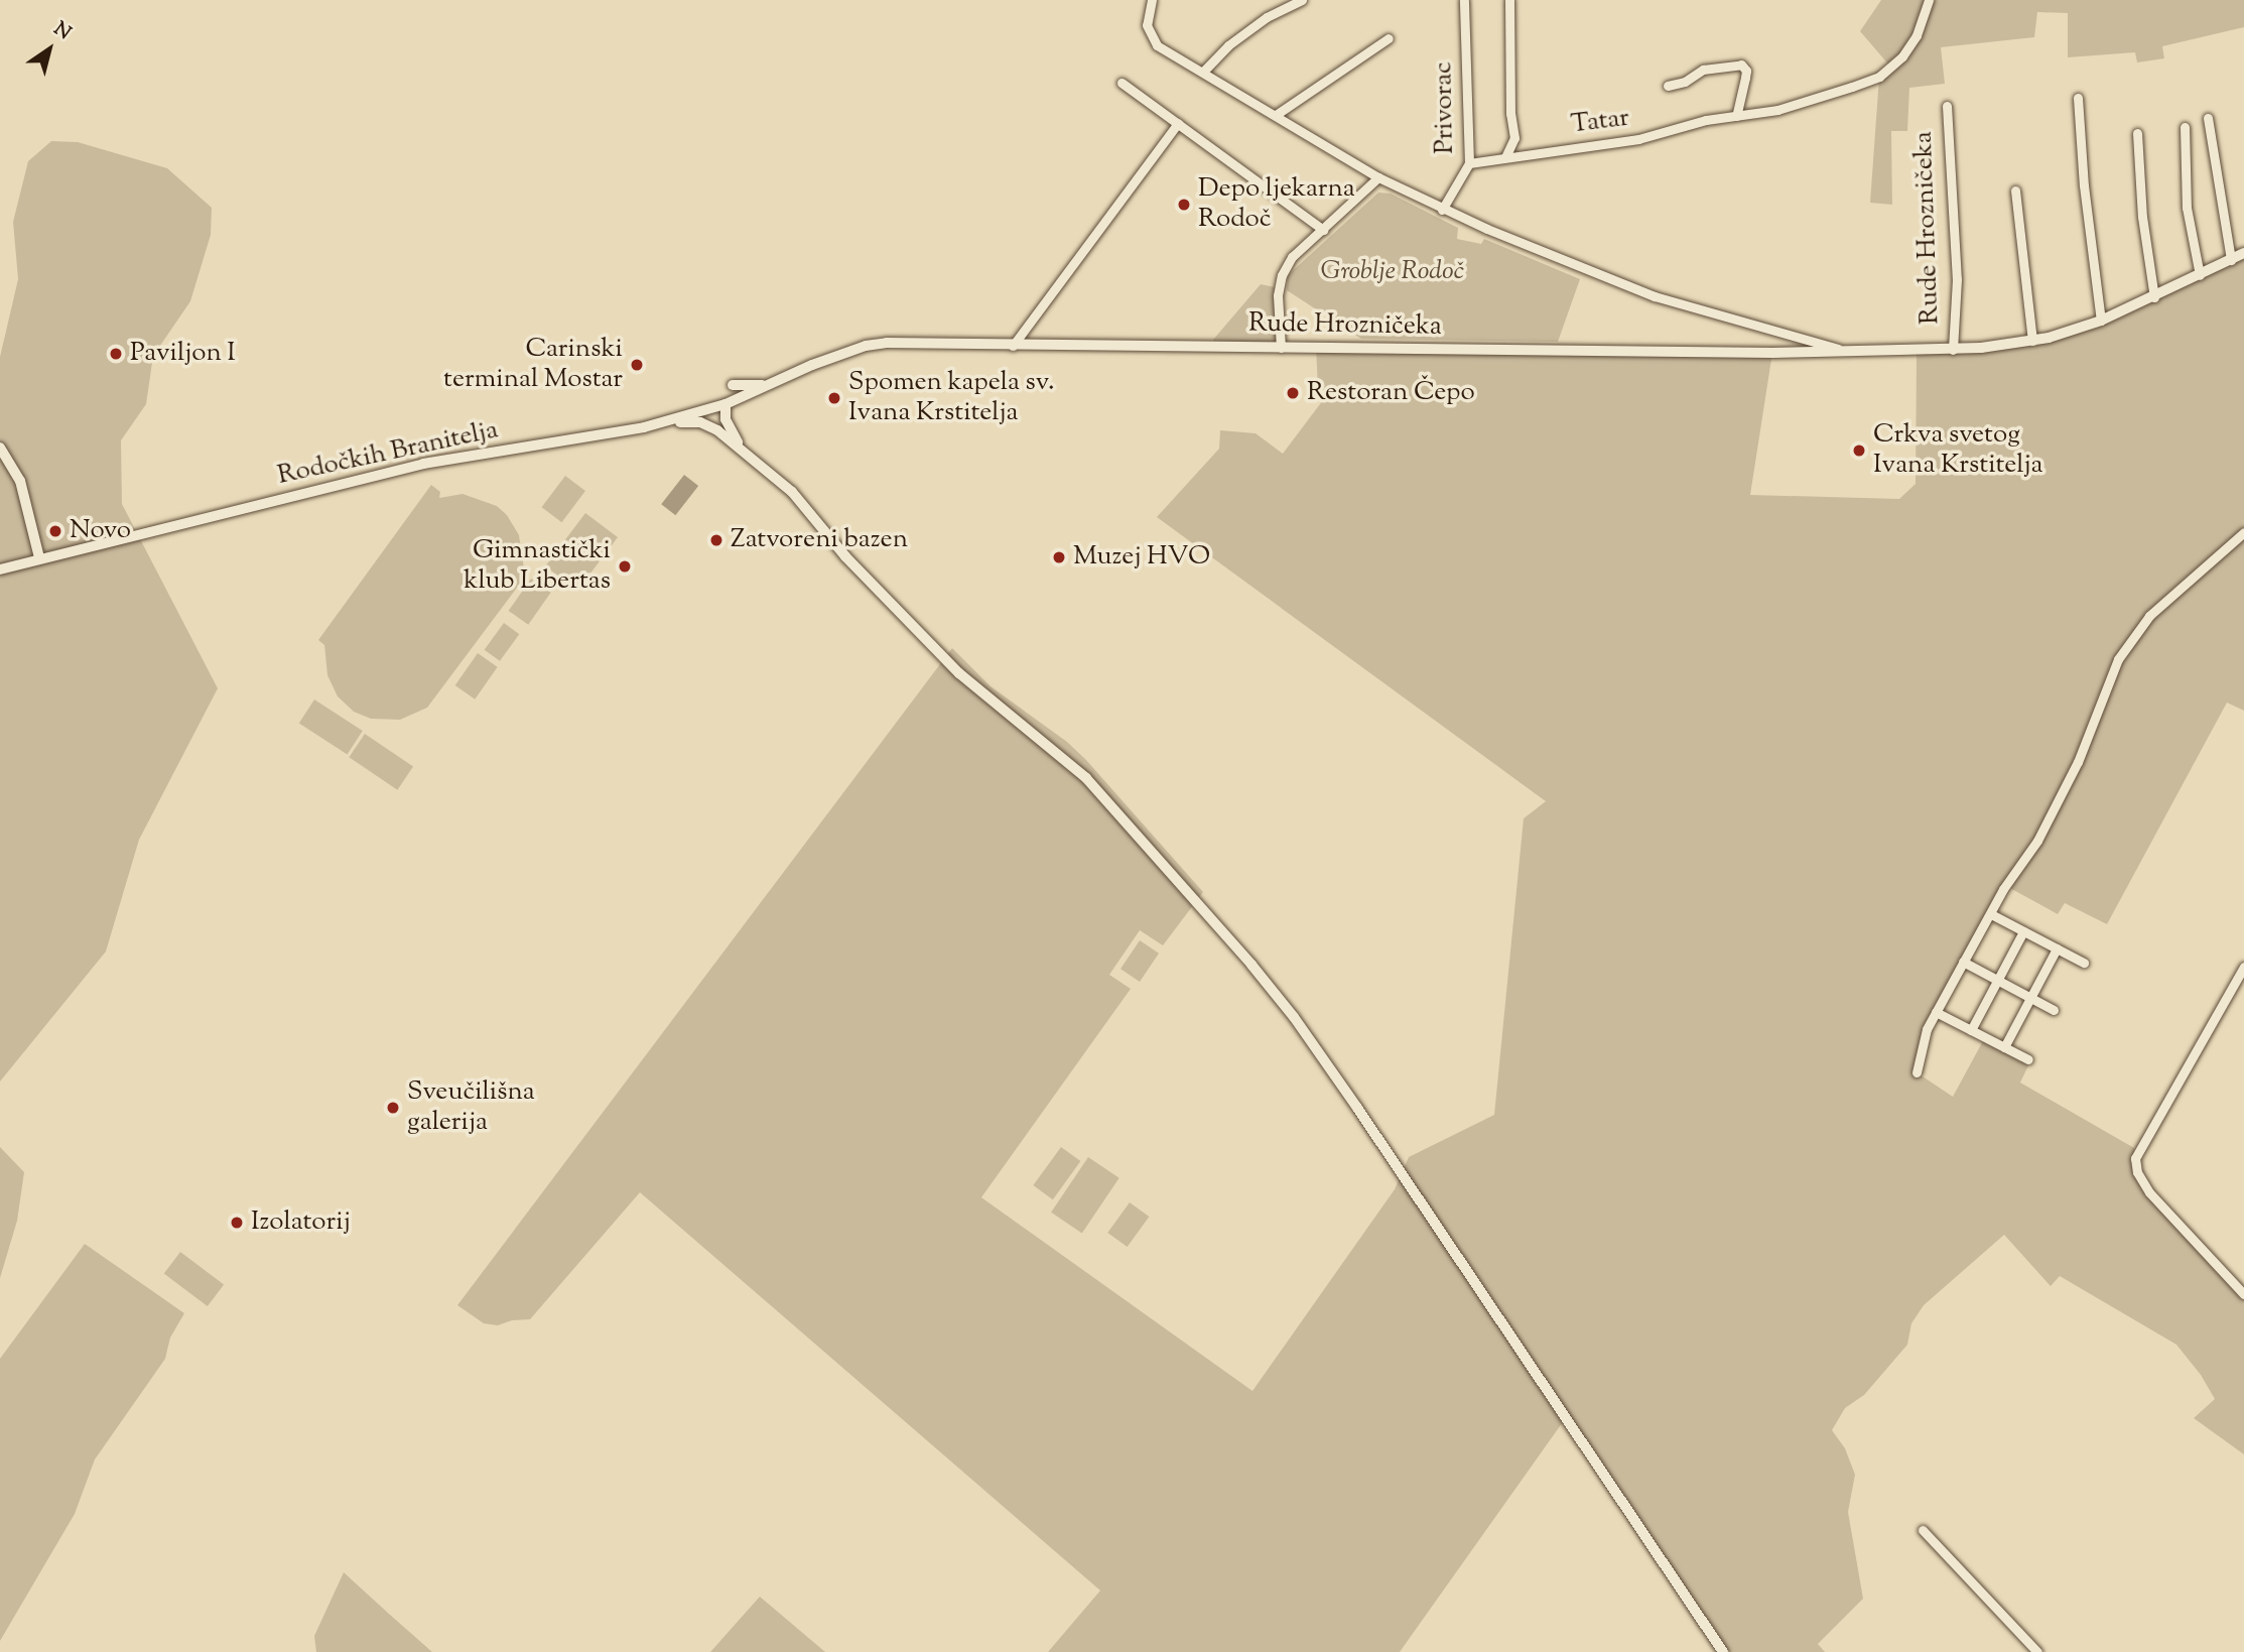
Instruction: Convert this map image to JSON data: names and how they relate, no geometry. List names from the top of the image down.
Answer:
{
  "streets": {
    "street": [
      "Privorac",
      "Tatar",
      "Rude Hrozničeka",
      "Rodočkih Branitelja"
    ]
  },
  "crossings": [
    ["Privorac", "Tatar"],
    ["Rude Hrozničeka", "Rodočkih Branitelja"]
  ],
  "parks": ["Groblje Rodoč"],
  "places": [
    "Depo ljekarna Rodoč",
    "Paviljon I",
    "Carinski terminal Mostar",
    "Restoran Čepo",
    "Spomen kapela sv. Ivana Krstitelja",
    "Crkva svetog Ivana Krstitelja",
    "Novo",
    "Zatvoreni bazen",
    "Muzej HVO",
    "Gimnastički klub Libertas",
    "Sveučilišna galerija",
    "Izolatorij"
  ],
  "north": "top right"
}
